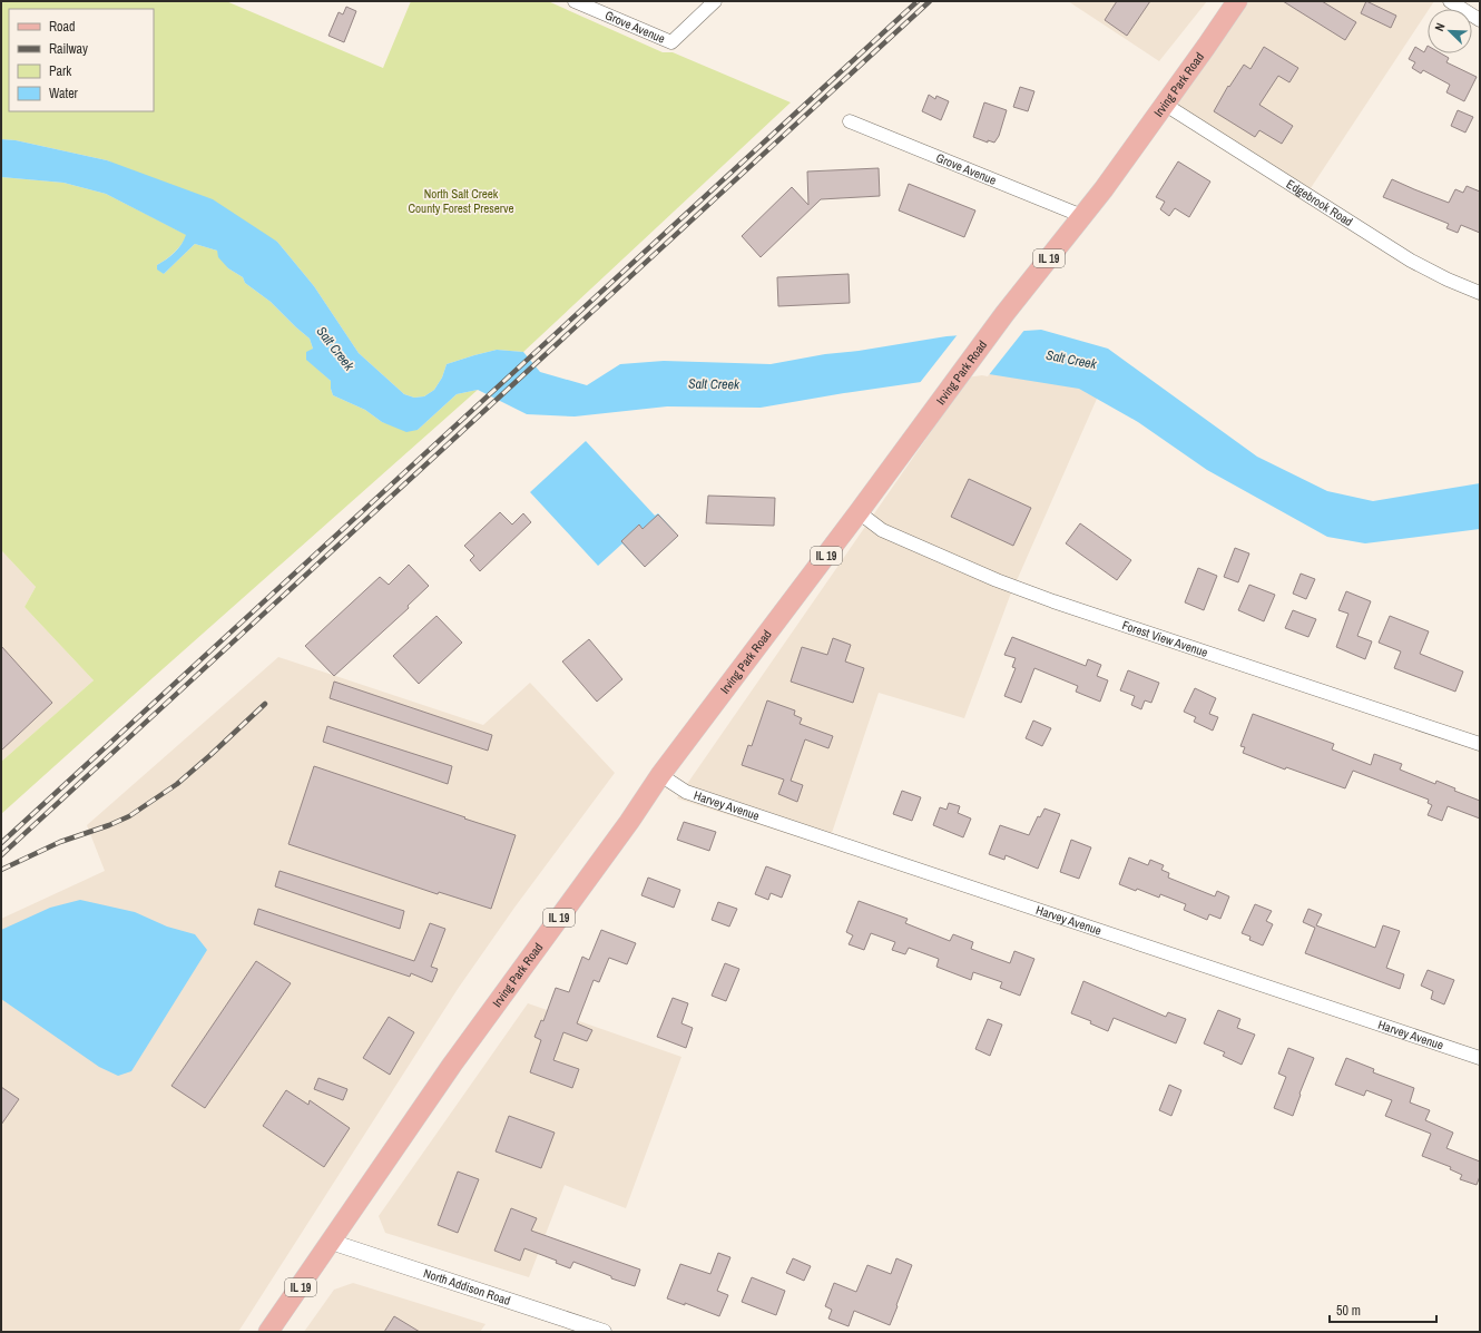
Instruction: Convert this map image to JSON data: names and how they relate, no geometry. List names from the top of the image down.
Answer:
{
  "streets": {
    "main road": ["Irving Park Road", "IL 19"],
    "street": [
      "Grove Avenue",
      "Edgebrook Road",
      "Forest View Avenue",
      "Harvey Avenue",
      "North Addison Road"
    ]
  },
  "crossings": [
    ["Grove Avenue", "Irving Park Road"],
    ["Irving Park Road", "Edgebrook Road"],
    ["Irving Park Road", "Forest View Avenue"],
    ["Irving Park Road", "Harvey Avenue"],
    ["Irving Park Road", "North Addison Road"]
  ],
  "water": ["Salt Creek"],
  "parks": ["North Salt Creek County Forest Preserve"],
  "legend": [
    "Road",
    "Railway",
    "Park",
    "Water"
  ],
  "scale_bar": "50 m",
  "north": "top left"
}
